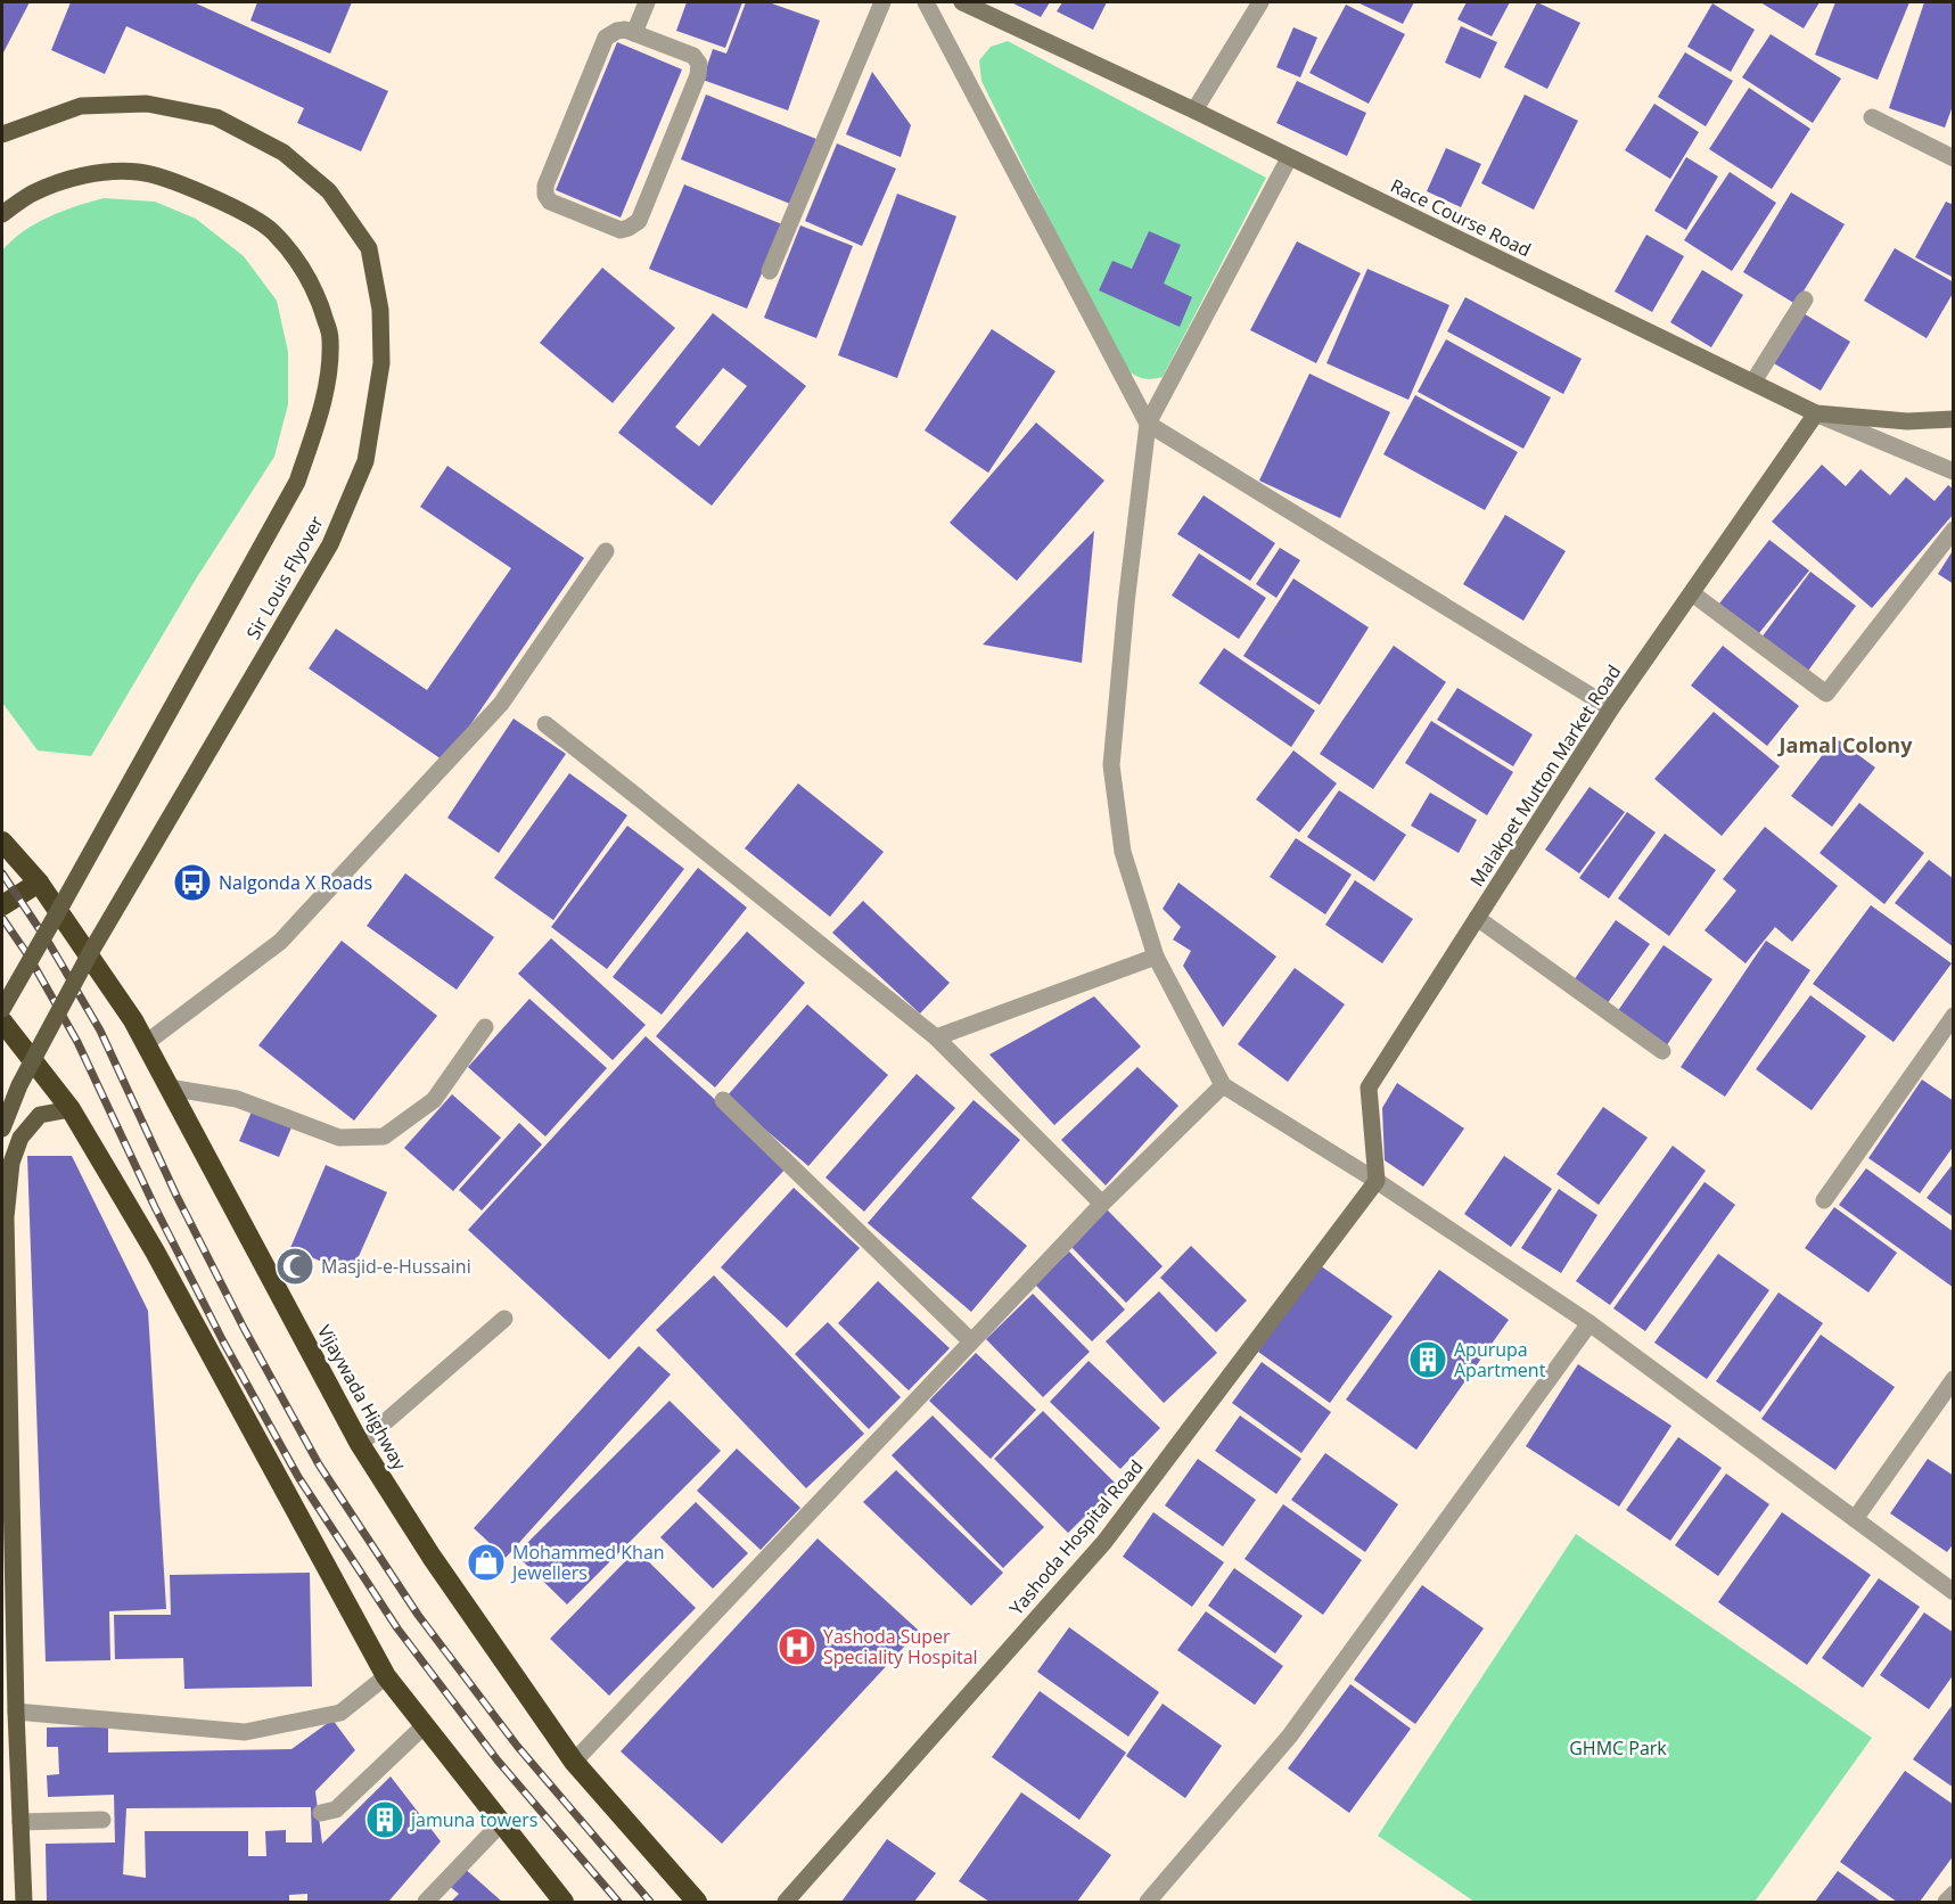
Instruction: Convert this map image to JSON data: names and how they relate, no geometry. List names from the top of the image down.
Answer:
{
  "streets": {
    "highway": ["Vijaywada Highway"],
    "main road": ["Sir Louis Flyover"],
    "street": ["Race Course Road", "Malakpet Mutton Market Road", "Yashoda Hospital Road"]
  },
  "crossings": [
    ["Race Course Road", "Malakpet Mutton Market Road"],
    ["Malakpet Mutton Market Road", "Yashoda Hospital Road"]
  ],
  "districts": ["Jamal Colony"],
  "parks": ["GHMC Park"],
  "places": {
    "bus stop": ["Nalgonda X Roads"],
    "mosque": ["Masjid-e-Hussaini"],
    "building": ["Apurupa Apartment", "jamuna towers"],
    "shop": ["Mohammed Khan Jewellers"],
    "hospital": ["Yashoda Super Speciality Hospital"]
  }
}
